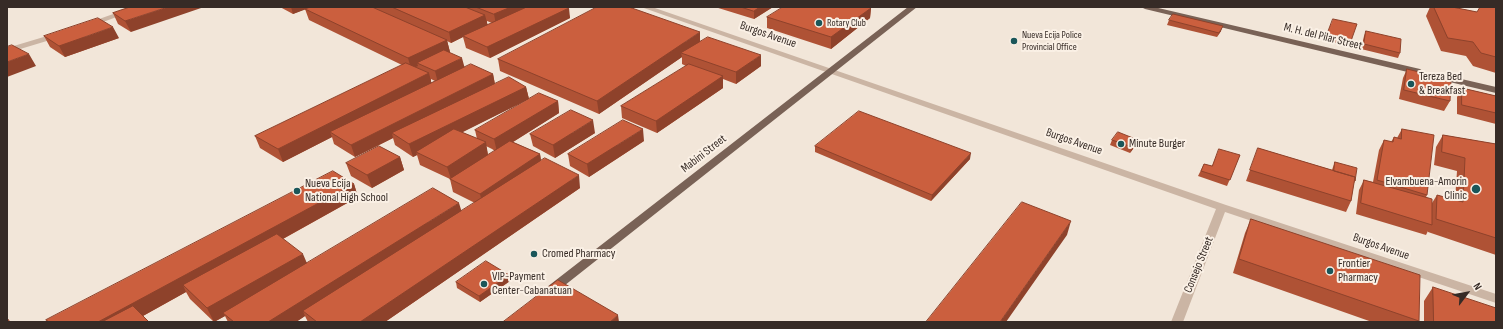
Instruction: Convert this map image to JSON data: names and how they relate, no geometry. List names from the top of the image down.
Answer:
{
  "streets": {
    "main road": ["M. H. del Pilar Street", "Mabini Street"],
    "street": ["Burgos Avenue", "Consejo Street"]
  },
  "crossings": [
    ["Burgos Avenue", "Mabini Street"],
    ["Burgos Avenue", "Consejo Street"]
  ],
  "places": [
    "Rotary Club",
    "Nueva Ecija Police Provincial Office",
    "Tereza Bed & Breakfast",
    "Minute Burger",
    "Elvambuena-Amorin Clinic",
    "Nueva Ecija National High School",
    "Cromed Pharmacy",
    "Frontier Pharmacy",
    "VIP-Payment Center-Cabanatuan"
  ],
  "north": "top right"
}
